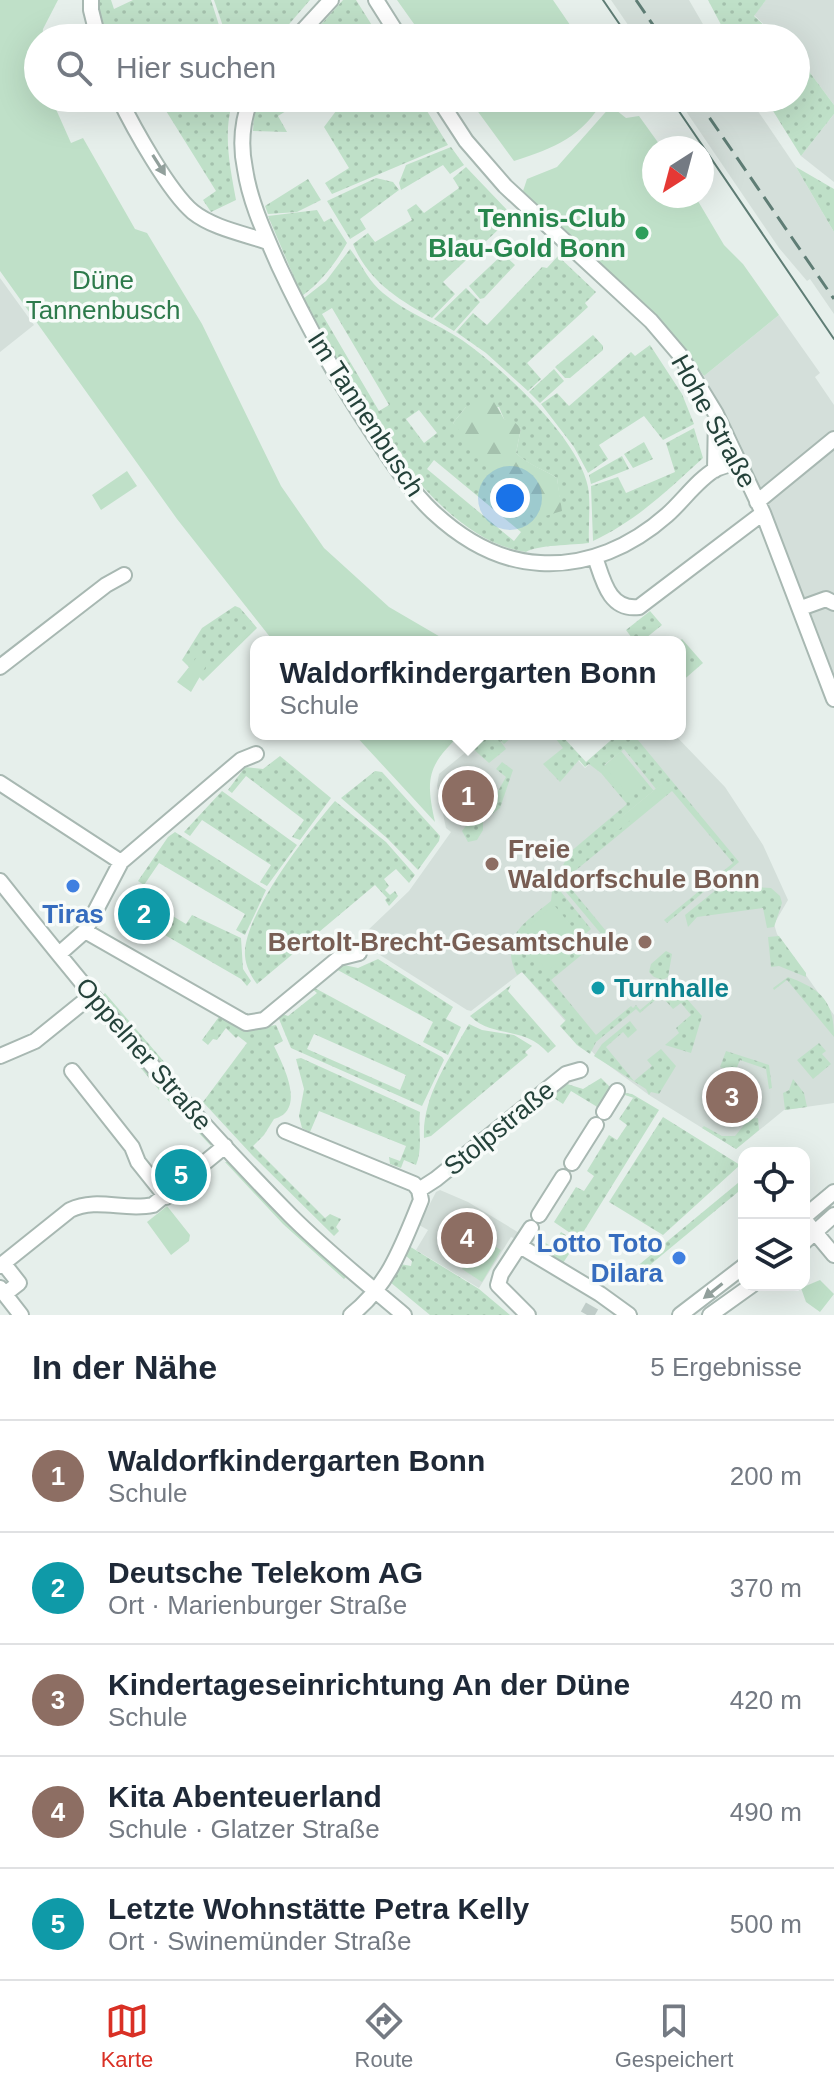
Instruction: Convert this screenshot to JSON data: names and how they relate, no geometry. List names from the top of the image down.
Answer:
{
  "streets": {
    "street": [
      "Im Tannenbusch",
      "Hohe Straße",
      "Oppelner Straße",
      "Stolpstraße"
    ]
  },
  "crossings": [
    ["Im Tannenbusch", "Hohe Straße"],
    ["Oppelner Straße", "Stolpstraße"]
  ],
  "parks": ["Düne Tannenbusch"],
  "places": [
    "Tennis-Club Blau-Gold Bonn",
    "Freie Waldorfschule Bonn",
    "Tiras",
    "Bertolt-Brecht-Gesamtschule",
    "Turnhalle",
    "Lotto Toto Dilara"
  ],
  "north": "bottom left",
  "page": {
    "search": "Hier suchen",
    "popup": ["Waldorfkindergarten Bonn", "Schule"],
    "pins": [
      "1",
      "2",
      "3",
      "5",
      "4"
    ],
    "heading": ["In der Nähe", "5 Ergebnisse"],
    "list": [
      {
        "mark": "1",
        "name": "Waldorfkindergarten Bonn",
        "note": "Schule",
        "value": "200 m"
      },
      {
        "mark": "2",
        "name": "Deutsche Telekom AG",
        "note": "Ort · Marienburger Straße",
        "value": "370 m"
      },
      {
        "mark": "3",
        "name": "Kindertageseinrichtung An der Düne",
        "note": "Schule",
        "value": "420 m"
      },
      {
        "mark": "4",
        "name": "Kita Abenteuerland",
        "note": "Schule · Glatzer Straße",
        "value": "490 m"
      },
      {
        "mark": "5",
        "name": "Letzte Wohnstätte Petra Kelly",
        "note": "Ort · Swinemünder Straße",
        "value": "500 m"
      }
    ],
    "nav": ["Karte", "Route", "Gespeichert"]
  }
}
